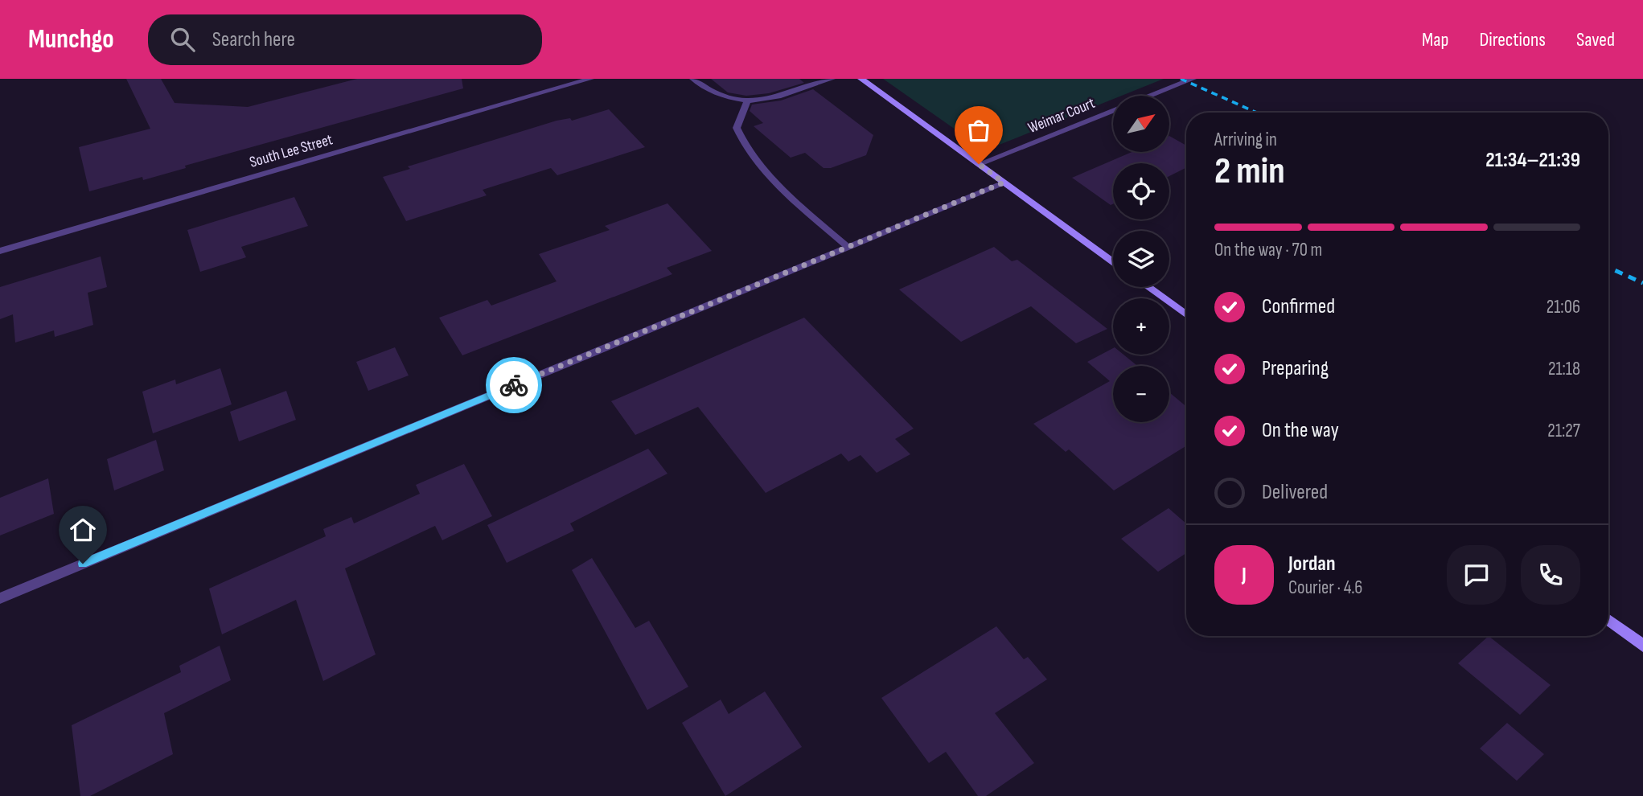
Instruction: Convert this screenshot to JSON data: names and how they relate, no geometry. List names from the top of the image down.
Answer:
{
  "streets": {
    "street": ["Weimar Court", "South Lee Street"]
  },
  "north": "top right",
  "page": {
    "header": "Munchgo",
    "search": "Search here",
    "nav": ["Map", "Directions", "Saved"],
    "map_buttons": ["+", "−"],
    "heading": ["2 min", "Arriving in", "21:34–21:39"],
    "panel": ["Jordan", "Courier · 4.6"],
    "bar": "On the way · 70 m",
    "list": [
      ["Confirmed", "21:06"],
      ["Preparing", "21:18"],
      ["On the way", "21:27"],
      "Delivered"
    ],
    "round": "J"
  }
}
